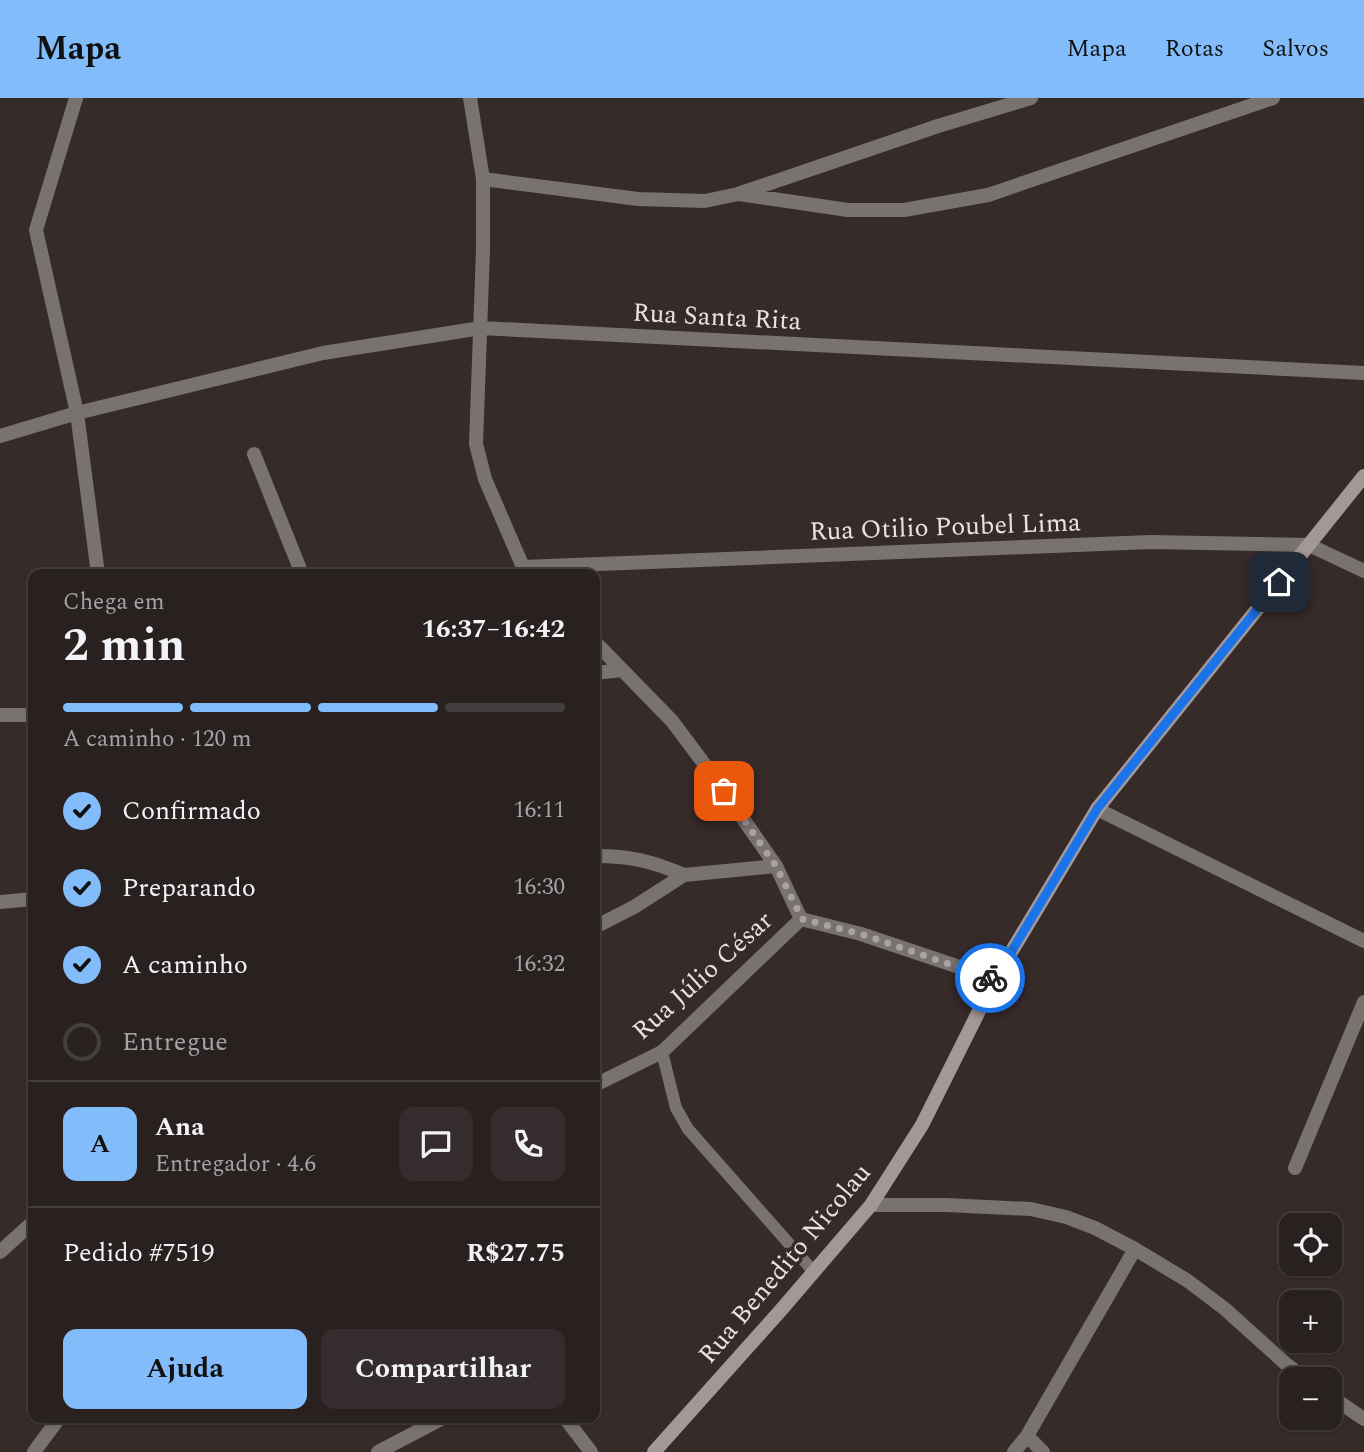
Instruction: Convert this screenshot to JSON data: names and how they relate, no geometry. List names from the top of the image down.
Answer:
{
  "streets": {
    "main road": ["Rua Benedito Nicolau"],
    "street": ["Rua Santa Rita", "Rua Otilio Poubel Lima", "Rua Júlio César"]
  },
  "crossings": [
    ["Rua Otilio Poubel Lima", "Rua Benedito Nicolau"]
  ],
  "page": {
    "header": "Mapa",
    "nav": ["Mapa", "Rotas", "Salvos"],
    "heading": ["2 min", "Chega em", "16:37–16:42"],
    "panel": [
      "Ana",
      "Entregador · 4.6",
      "Pedido #7519",
      "R$27.75"
    ],
    "bar": "A caminho · 120 m",
    "list": [
      ["Confirmado", "16:11"],
      ["Preparando", "16:30"],
      ["A caminho", "16:32"],
      "Entregue"
    ],
    "round": "A",
    "map_buttons": ["+", "−"],
    "buttons": ["Ajuda", "Compartilhar"]
  }
}
